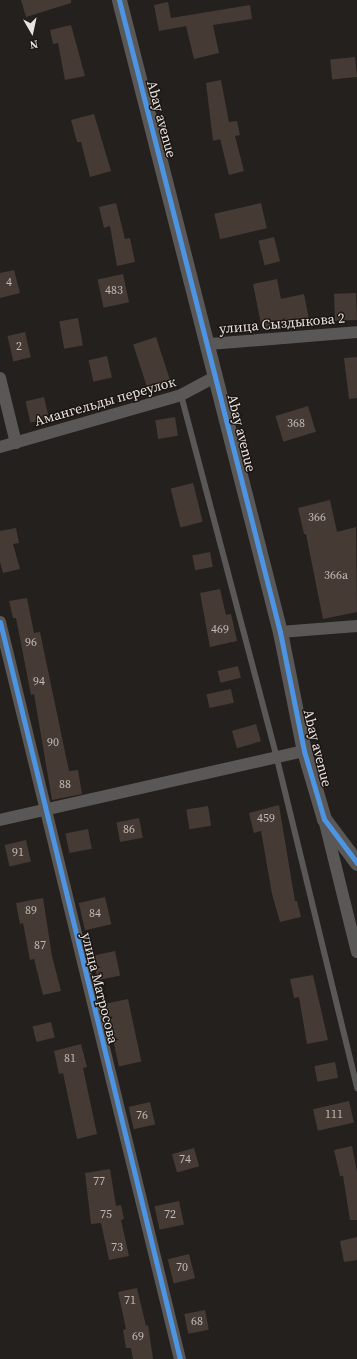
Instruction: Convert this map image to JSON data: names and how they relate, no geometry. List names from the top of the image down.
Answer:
{
  "streets": {
    "street": [
      "Abay avenue",
      "улица Сыздыкова 2",
      "Амангельды переулок",
      "улица Матросова"
    ]
  },
  "crossings": [
    ["Abay avenue", "улица Сыздыкова 2"],
    ["Abay avenue", "Амангельды переулок"]
  ],
  "house_numbers": [
    "4",
    "483",
    "2",
    "368",
    "366",
    "366а",
    "469",
    "96",
    "94",
    "90",
    "88",
    "459",
    "86",
    "91",
    "89",
    "84",
    "87",
    "81",
    "111",
    "76",
    "74",
    "77",
    "75",
    "72",
    "73",
    "70",
    "71",
    "68",
    "69"
  ],
  "north": "bottom"
}
